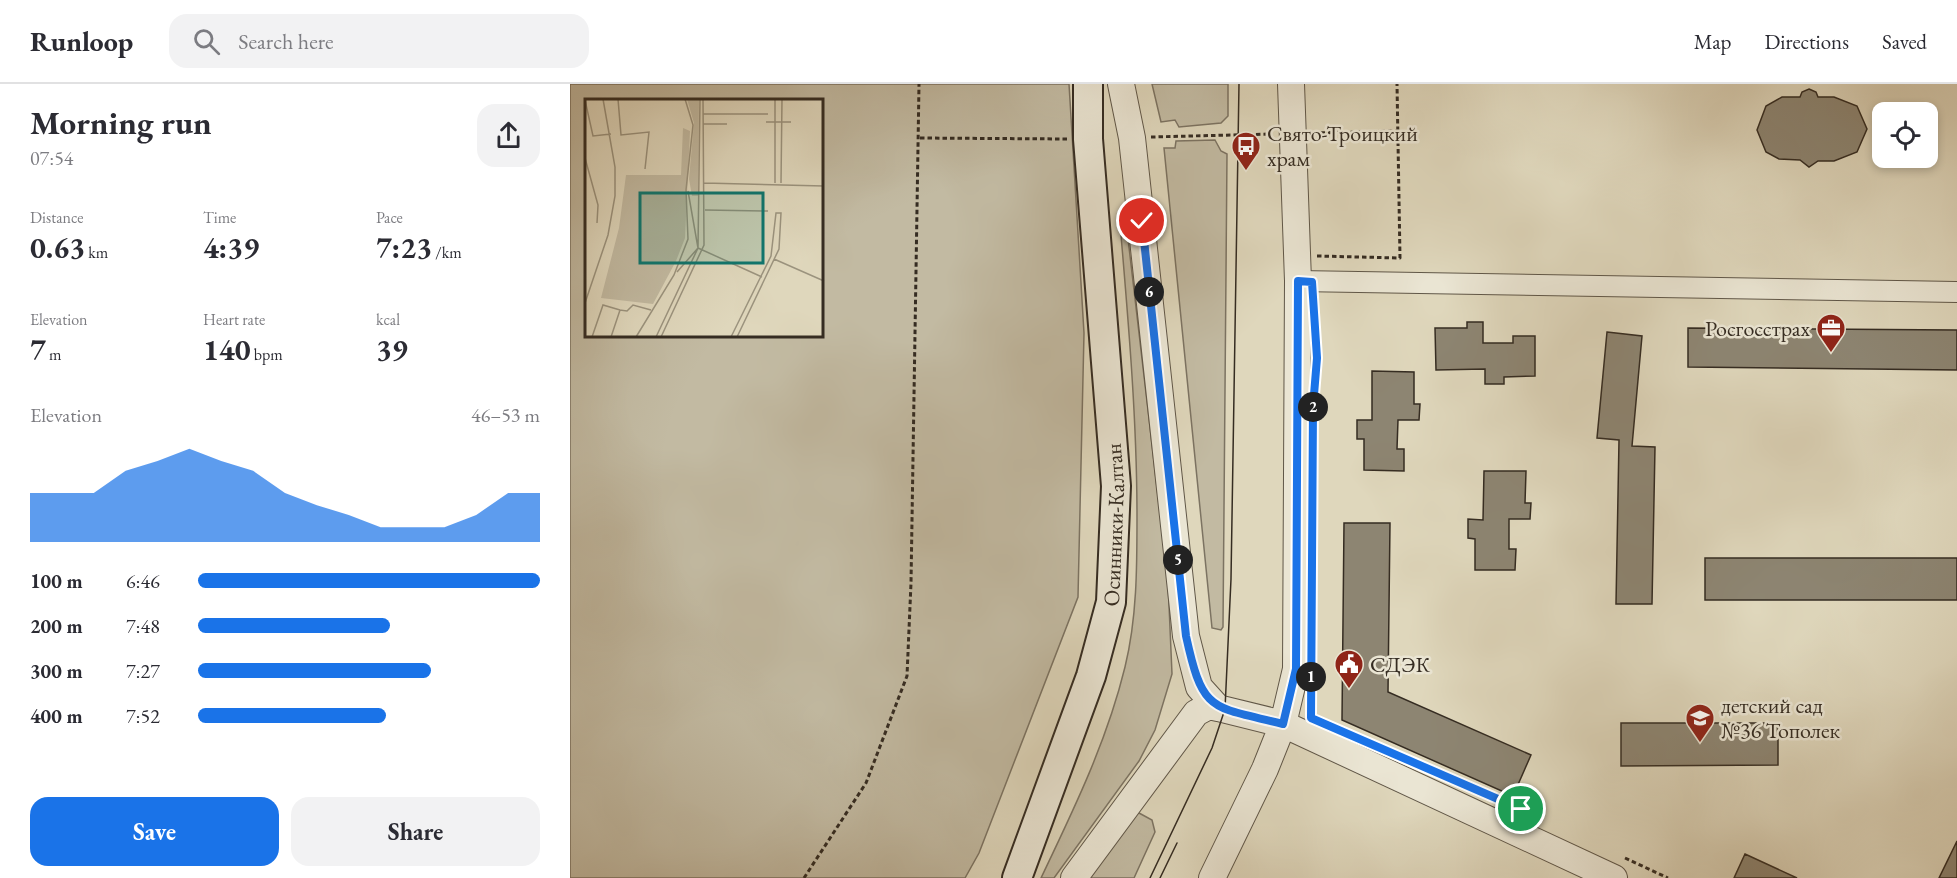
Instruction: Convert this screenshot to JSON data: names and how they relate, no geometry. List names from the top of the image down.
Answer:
{
  "streets": {
    "main road": ["Осинники-Калтан"]
  },
  "places": {
    "bus stop": ["Свято-Троицкий храм"],
    "office": ["Росгосстрах"],
    "public building": ["СДЭК"],
    "school or university": ["детский сад №36 Тополек"]
  },
  "page": {
    "header": "Runloop",
    "search": "Search here",
    "nav": ["Map", "Directions", "Saved"],
    "heading": ["Morning run", "07:54"],
    "stats": [
      ["Distance", "0.63 km"],
      ["Time", "4:39"],
      ["Pace", "7:23 /km"],
      ["Elevation", "7 m"],
      ["Heart rate", "140 bpm"],
      ["kcal", "39"]
    ],
    "pins": [
      "6",
      "2",
      "5",
      "1"
    ],
    "chart": ["Elevation", "46–53 m"],
    "list": [
      {
        "name": "100 m",
        "note": "6:46"
      },
      {
        "name": "200 m",
        "note": "7:48"
      },
      {
        "name": "300 m",
        "note": "7:27"
      },
      {
        "name": "400 m",
        "note": "7:52"
      }
    ],
    "buttons": ["Save", "Share"]
  }
}
